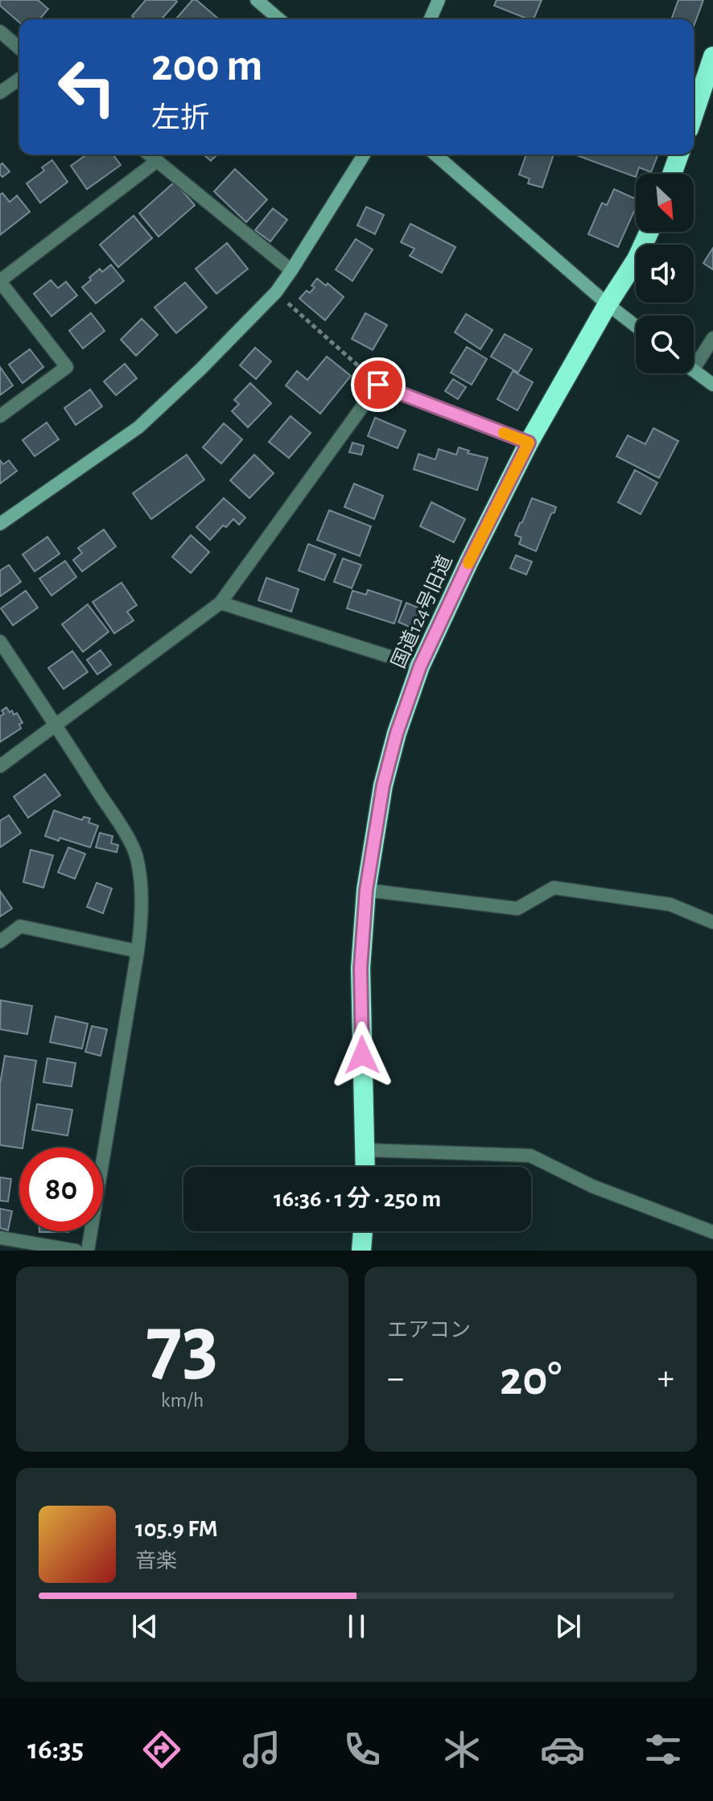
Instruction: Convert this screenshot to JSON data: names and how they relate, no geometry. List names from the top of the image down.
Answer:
{
  "streets": {
    "highway": ["国道124号旧道"]
  },
  "north": "bottom right",
  "page": {
    "turn": ["200 m", "左折"],
    "limit": "80",
    "trip": "16:36 · 1 分 · 250 m",
    "tile": [
      ["73", "km/h"],
      "エアコン"
    ],
    "heat": ["−", "20°", "+"],
    "song": ["105.9 FM", "音楽"],
    "tabs": "16:35"
  }
}
